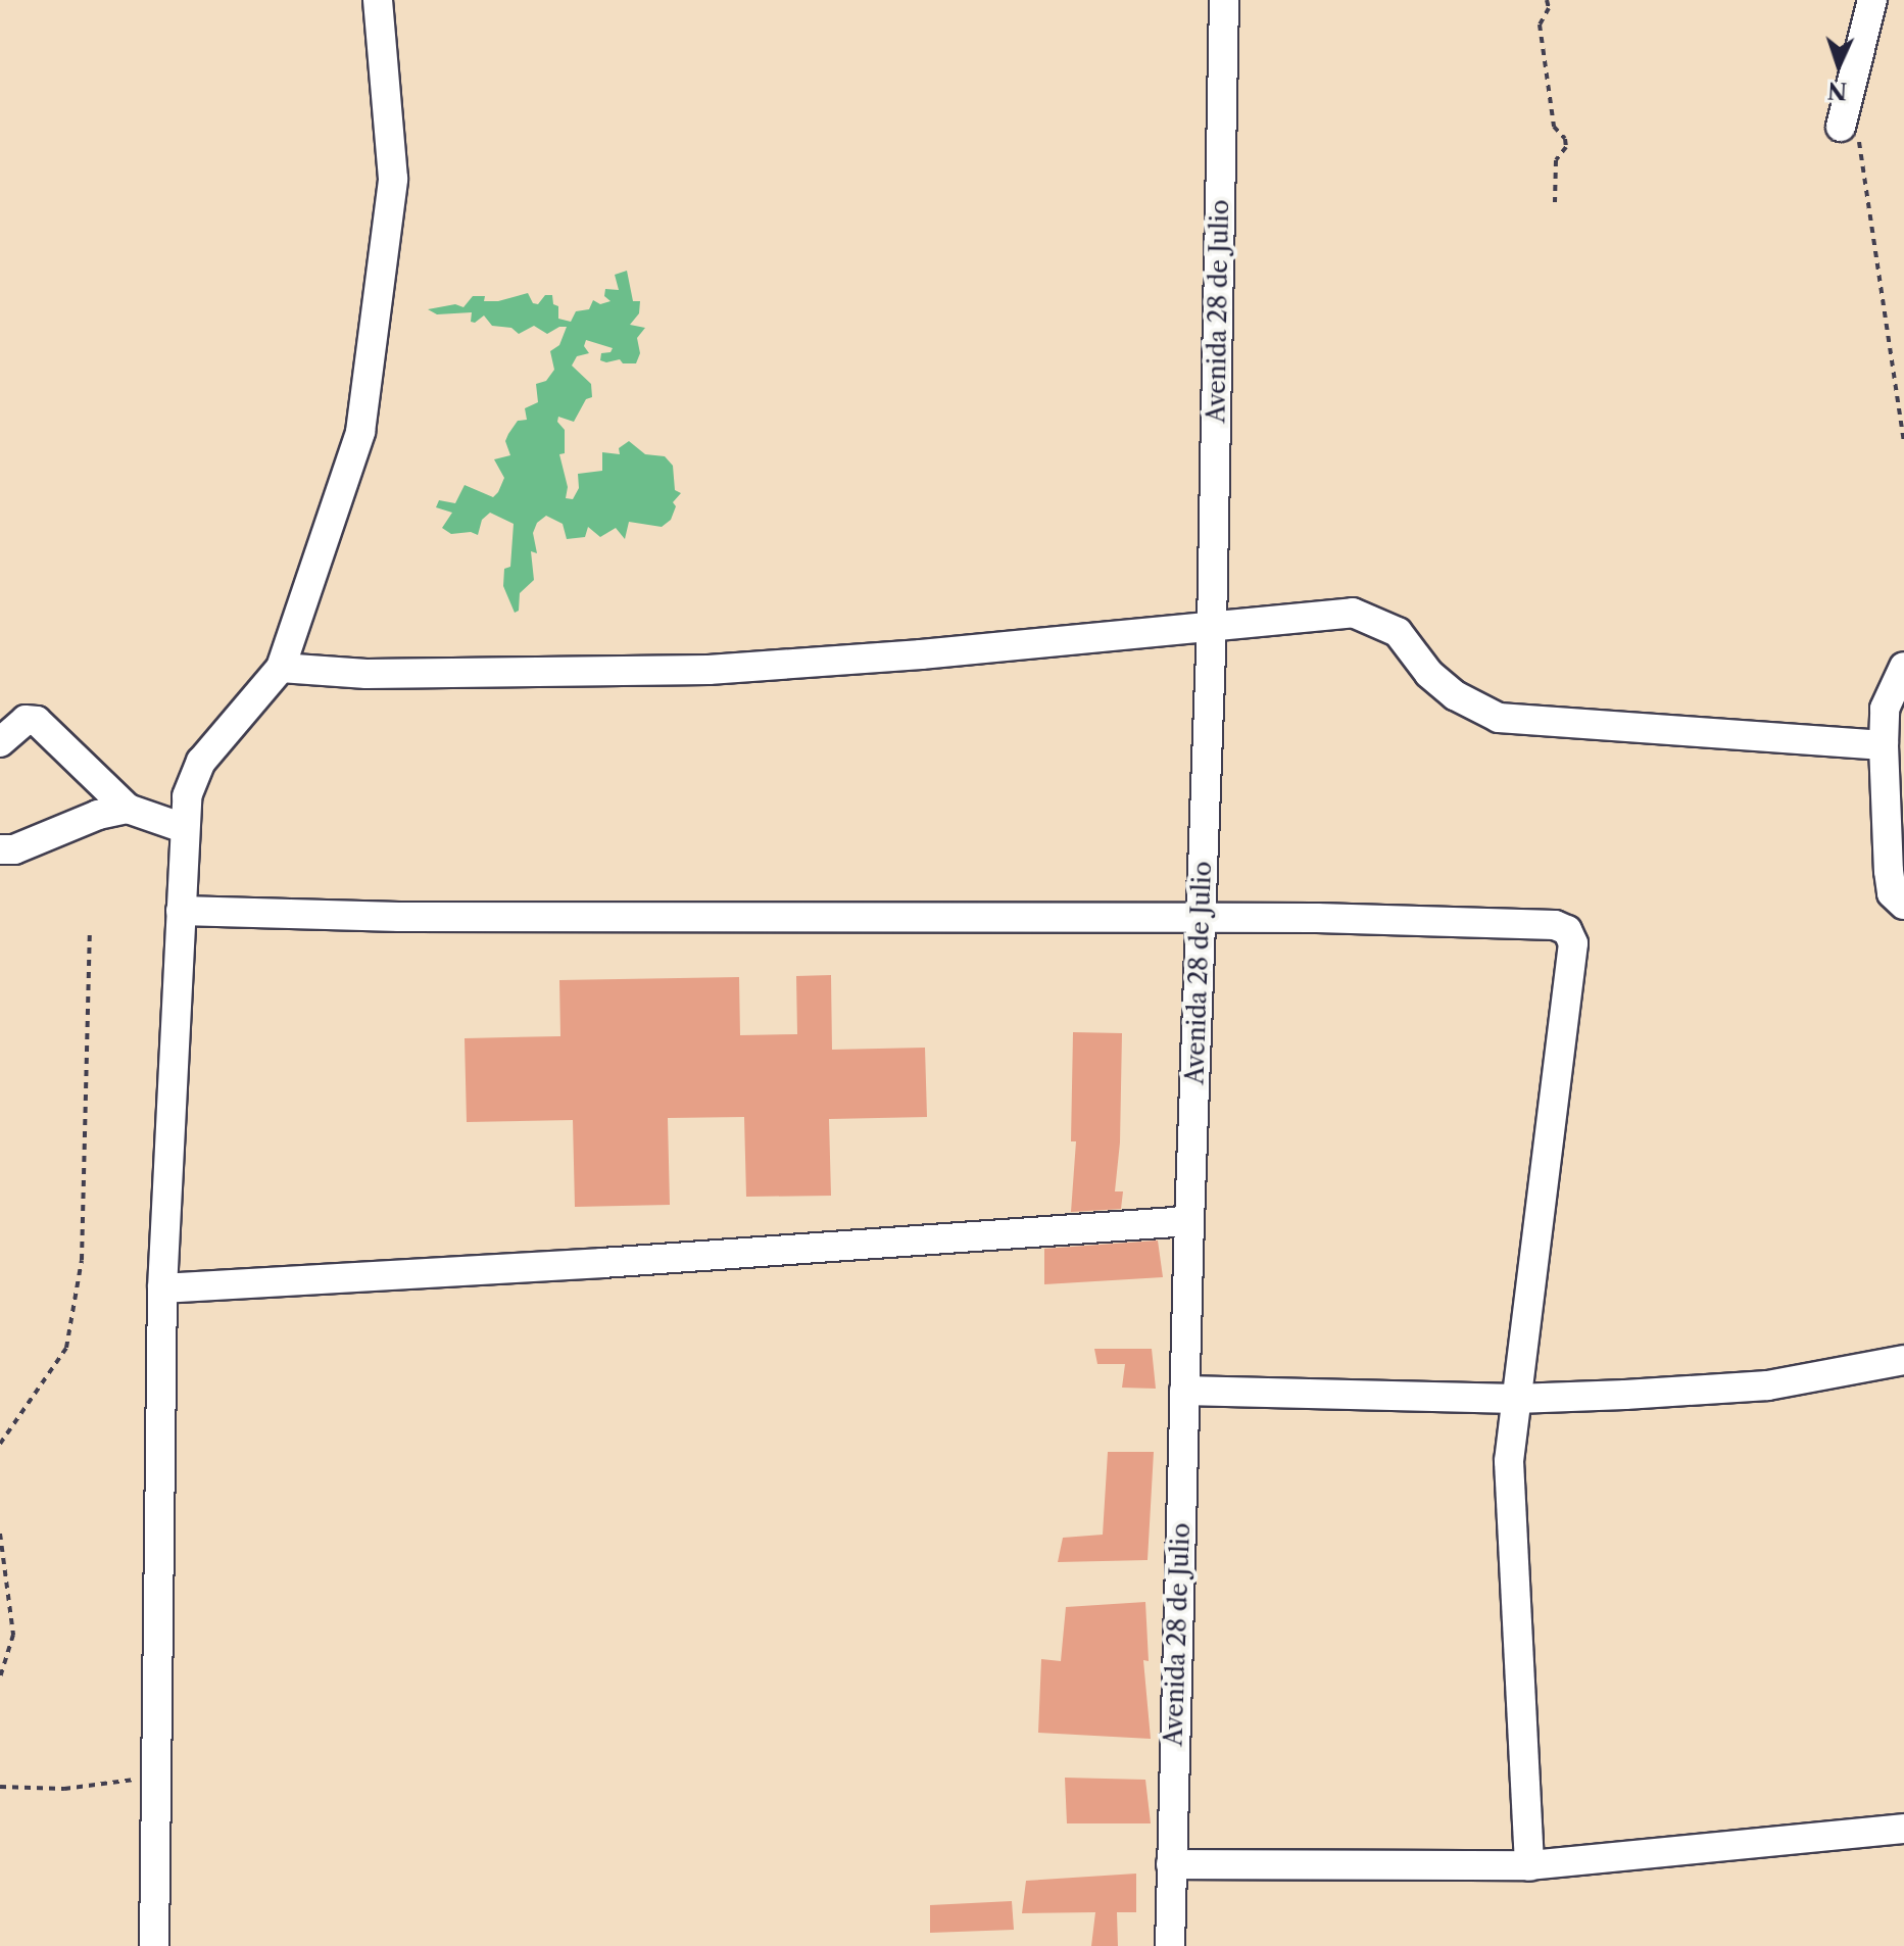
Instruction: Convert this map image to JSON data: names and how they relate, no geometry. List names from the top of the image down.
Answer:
{
  "streets": {
    "street": ["Avenida 28 de Julio"]
  },
  "north": "bottom"
}
